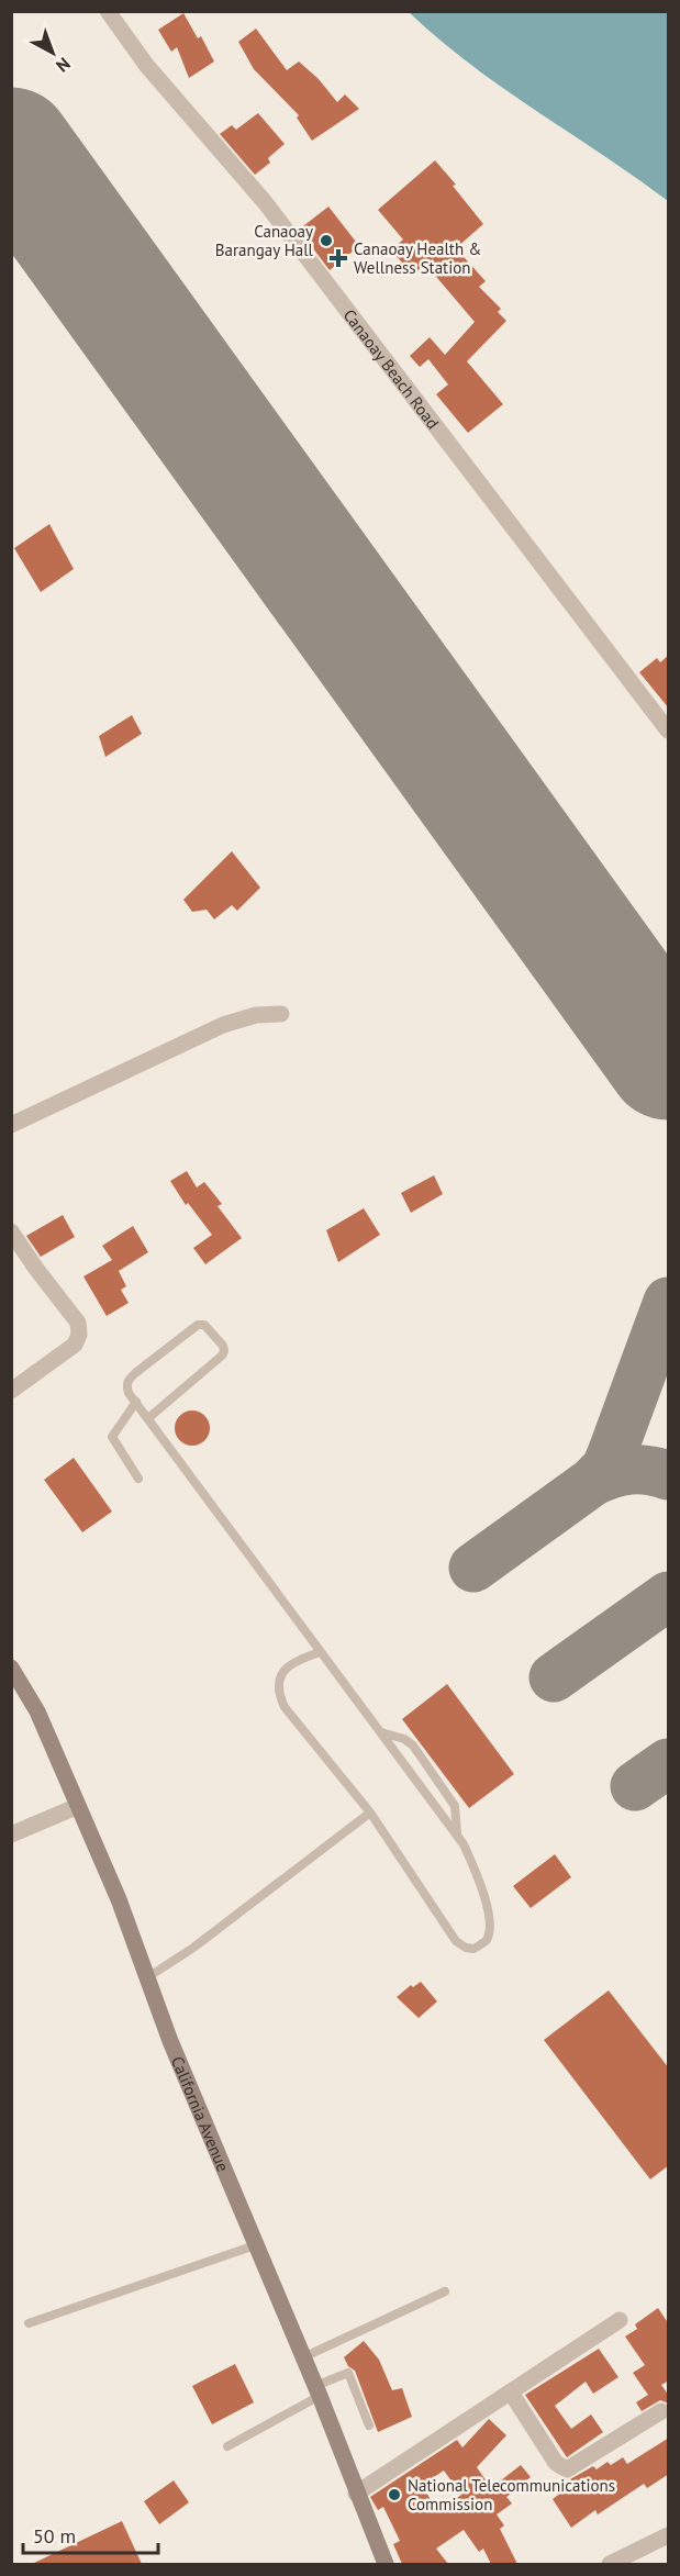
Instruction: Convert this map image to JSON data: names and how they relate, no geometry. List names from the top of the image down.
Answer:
{
  "streets": {
    "street": ["Canaoay Beach Road", "California Avenue"]
  },
  "places": {
    "other": ["Canaoay Barangay Hall", "National Telecommunications Commission"],
    "health": ["Canaoay Health & Wellness Station"]
  },
  "scale_bar": "50 m",
  "north": "bottom right"
}
